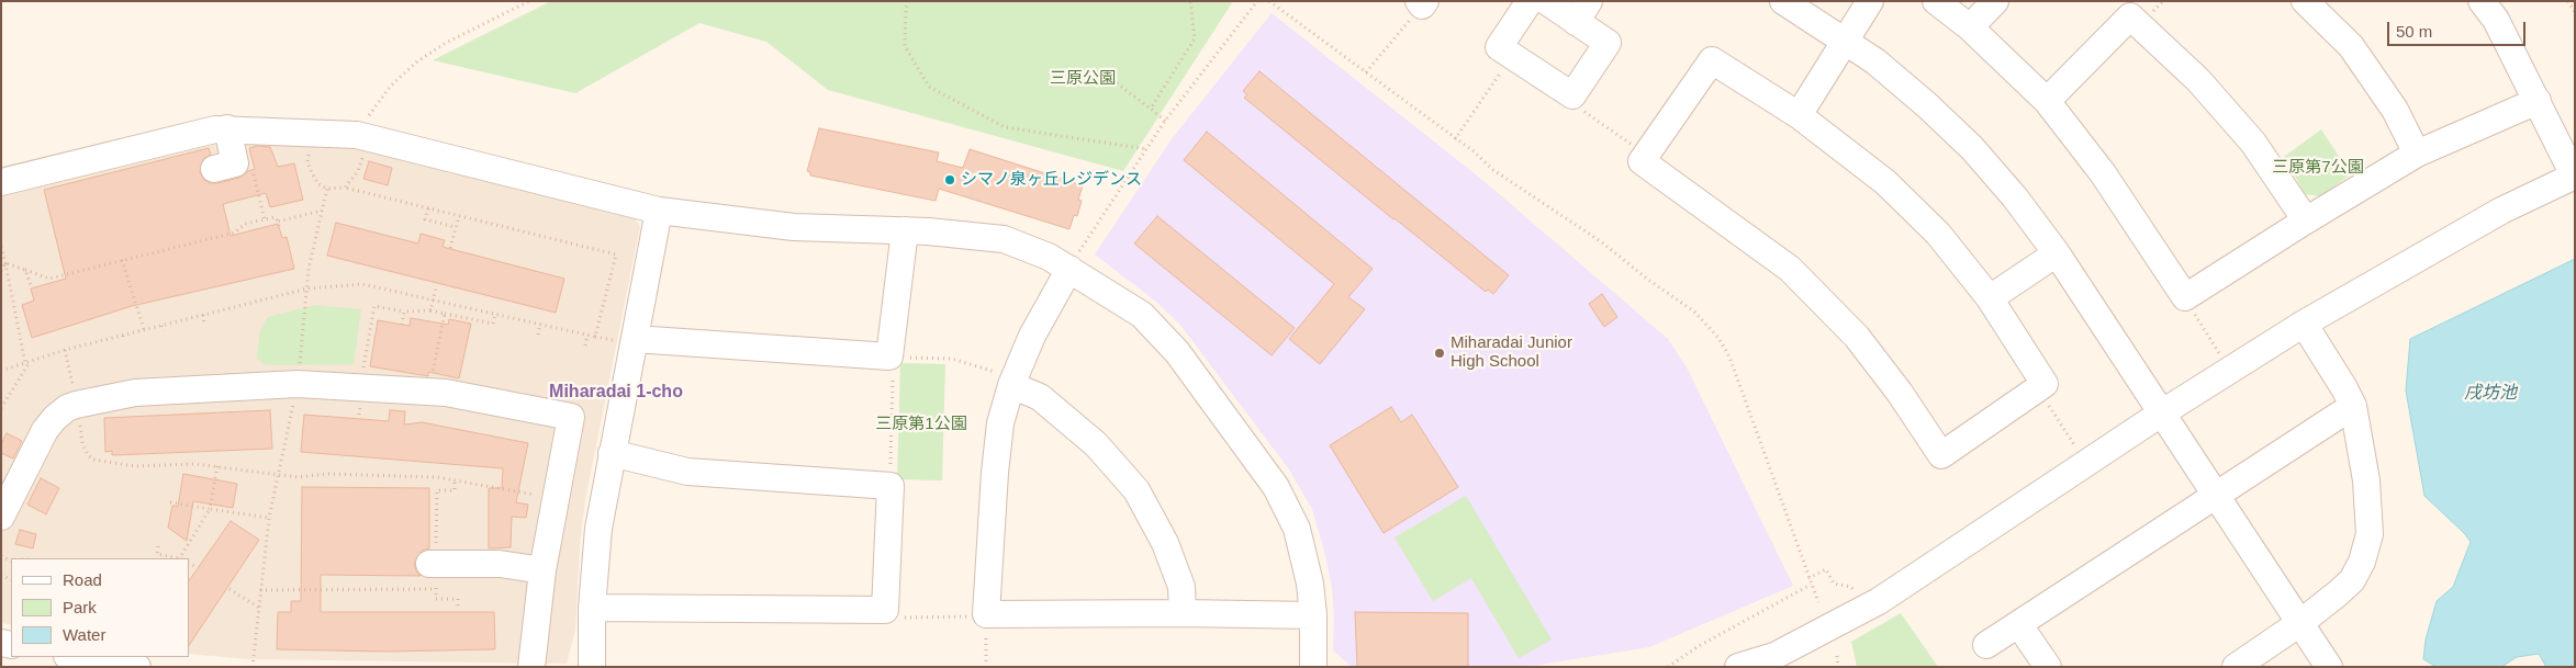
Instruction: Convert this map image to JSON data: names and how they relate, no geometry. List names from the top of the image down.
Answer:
{
  "districts": ["Miharadai 1-cho"],
  "water": ["戌坊池"],
  "parks": ["三原公園", "三原第7公園", "三原第1公園"],
  "places": ["シマノ泉ヶ丘レジデンス", "Miharadai Junior High School"],
  "legend": ["Road", "Park", "Water"],
  "scale_bar": "50 m"
}
